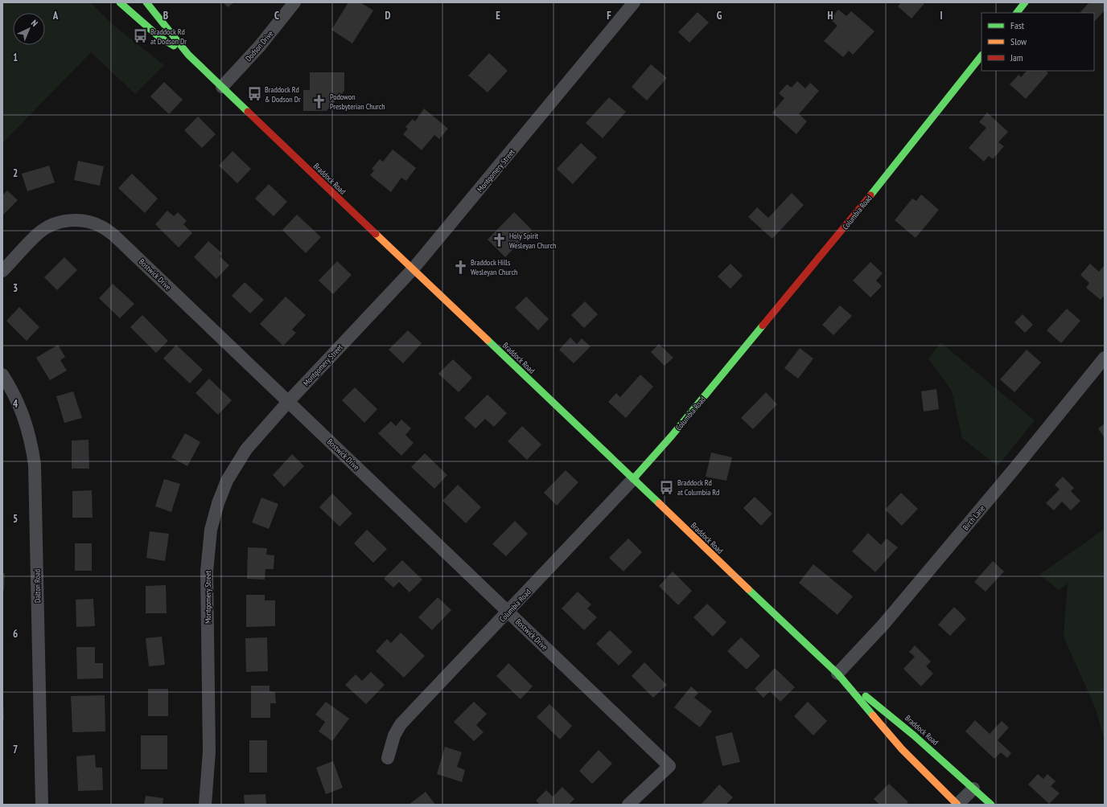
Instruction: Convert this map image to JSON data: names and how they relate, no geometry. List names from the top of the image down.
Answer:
{
  "streets": {
    "main road": ["Braddock Road", "Columbia Road"],
    "street": [
      "Dodson Drive",
      "Montgomery Street",
      "Bostwick Drive",
      "Birch Lane",
      "Dalton Road"
    ]
  },
  "crossings": [
    ["Dodson Drive", "Braddock Road"],
    ["Montgomery Street", "Braddock Road"],
    ["Montgomery Street", "Bostwick Drive"],
    ["Braddock Road", "Columbia Road"],
    ["Braddock Road", "Birch Lane"],
    ["Columbia Road", "Bostwick Drive"]
  ],
  "places": {
    "bus stop": ["Braddock Rd at Dodson Dr", "Braddock Rd & Dodson Dr", "Braddock Rd at Columbia Rd"],
    "church": ["Podowon Presbyterian Church", "Holy Spirit Wesleyan Church", "Braddock Hills Wesleyan Church"]
  },
  "legend": ["Fast", "Slow", "Jam"],
  "north": "top right",
  "grid": {
    "columns": [
      "A",
      "B",
      "C",
      "D",
      "E",
      "F",
      "G",
      "H",
      "I"
    ],
    "rows": [
      "1",
      "2",
      "3",
      "4",
      "5",
      "6",
      "7"
    ]
  }
}
